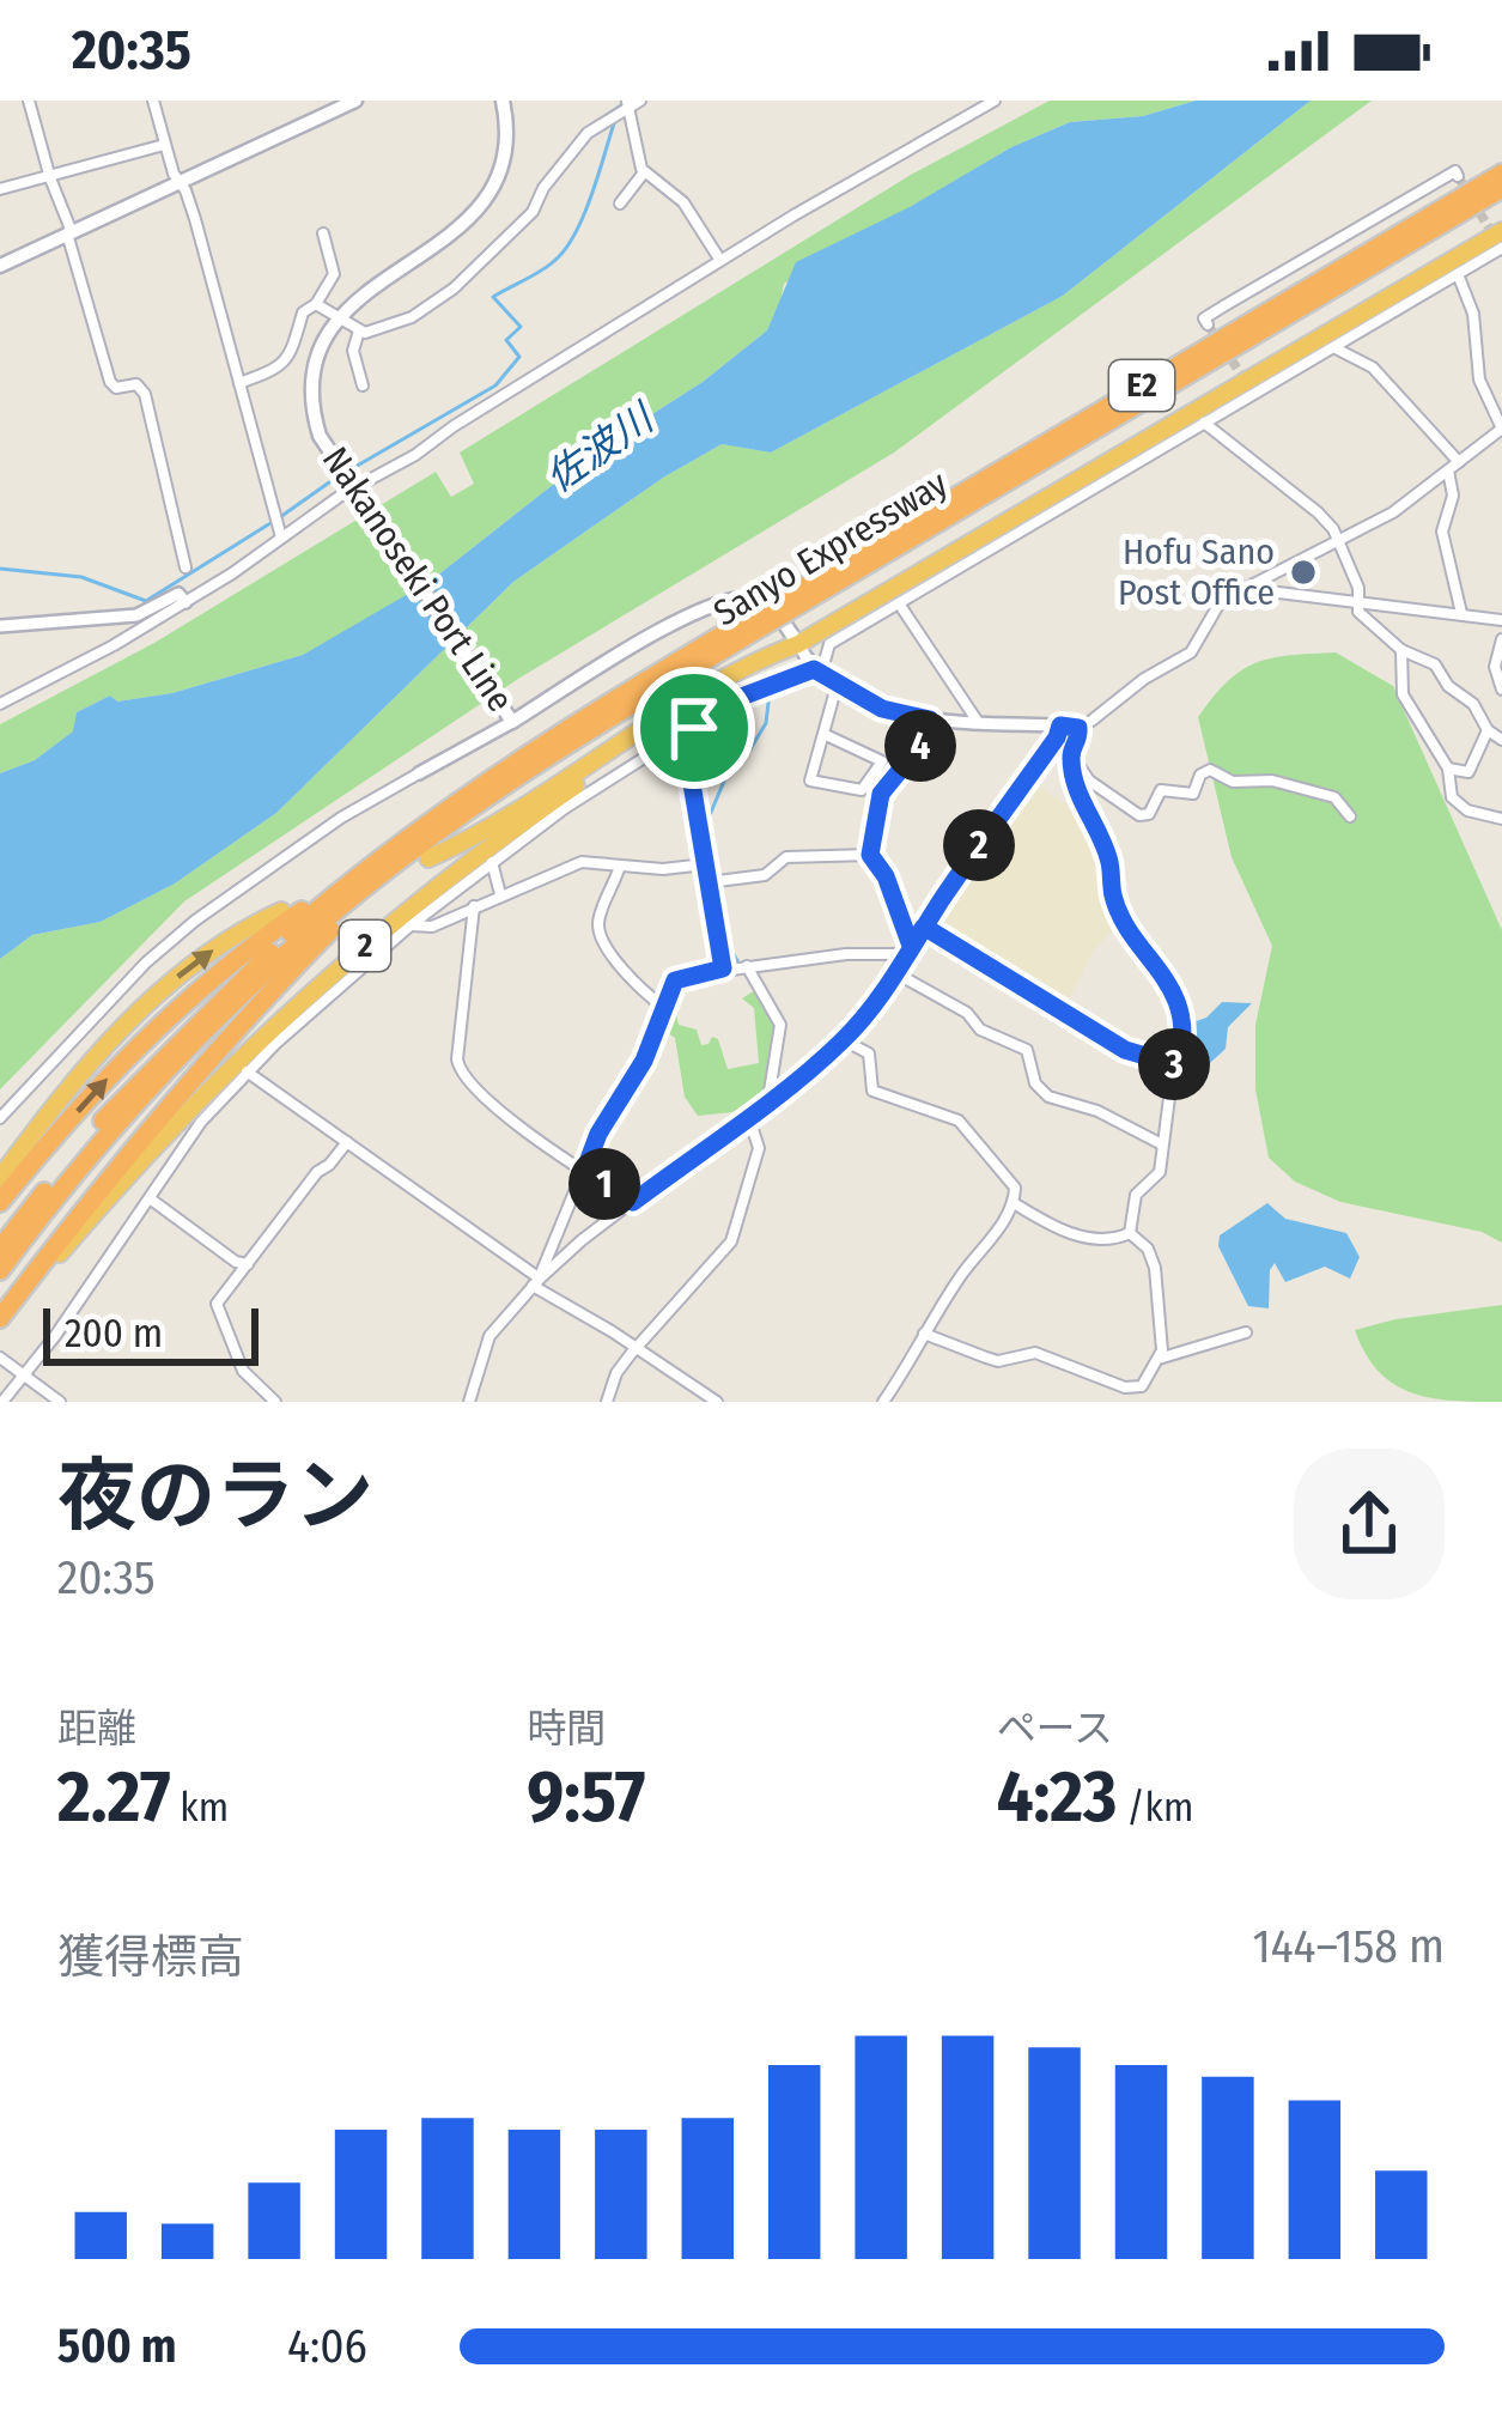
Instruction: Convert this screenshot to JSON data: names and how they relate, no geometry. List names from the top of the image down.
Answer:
{
  "streets": {
    "highway": ["E2", "Sanyo Expressway", "2"],
    "main road": ["Nakanoseki Port Line"]
  },
  "crossings": [
    ["Nakanoseki Port Line", "2"]
  ],
  "water": ["佐波川"],
  "places": ["Hofu Sano Post Office"],
  "scale_bar": "200 m",
  "page": {
    "status": "20:35",
    "pins": [
      "4",
      "2",
      "3",
      "1"
    ],
    "scale": "200 m",
    "heading": ["夜のラン", "20:35"],
    "stats": [
      ["距離", "2.27 km"],
      ["時間", "9:57"],
      ["ペース", "4:23 /km"]
    ],
    "chart": ["獲得標高", "144–158 m"],
    "list": [
      {
        "name": "500 m",
        "note": "4:06"
      }
    ]
  }
}
